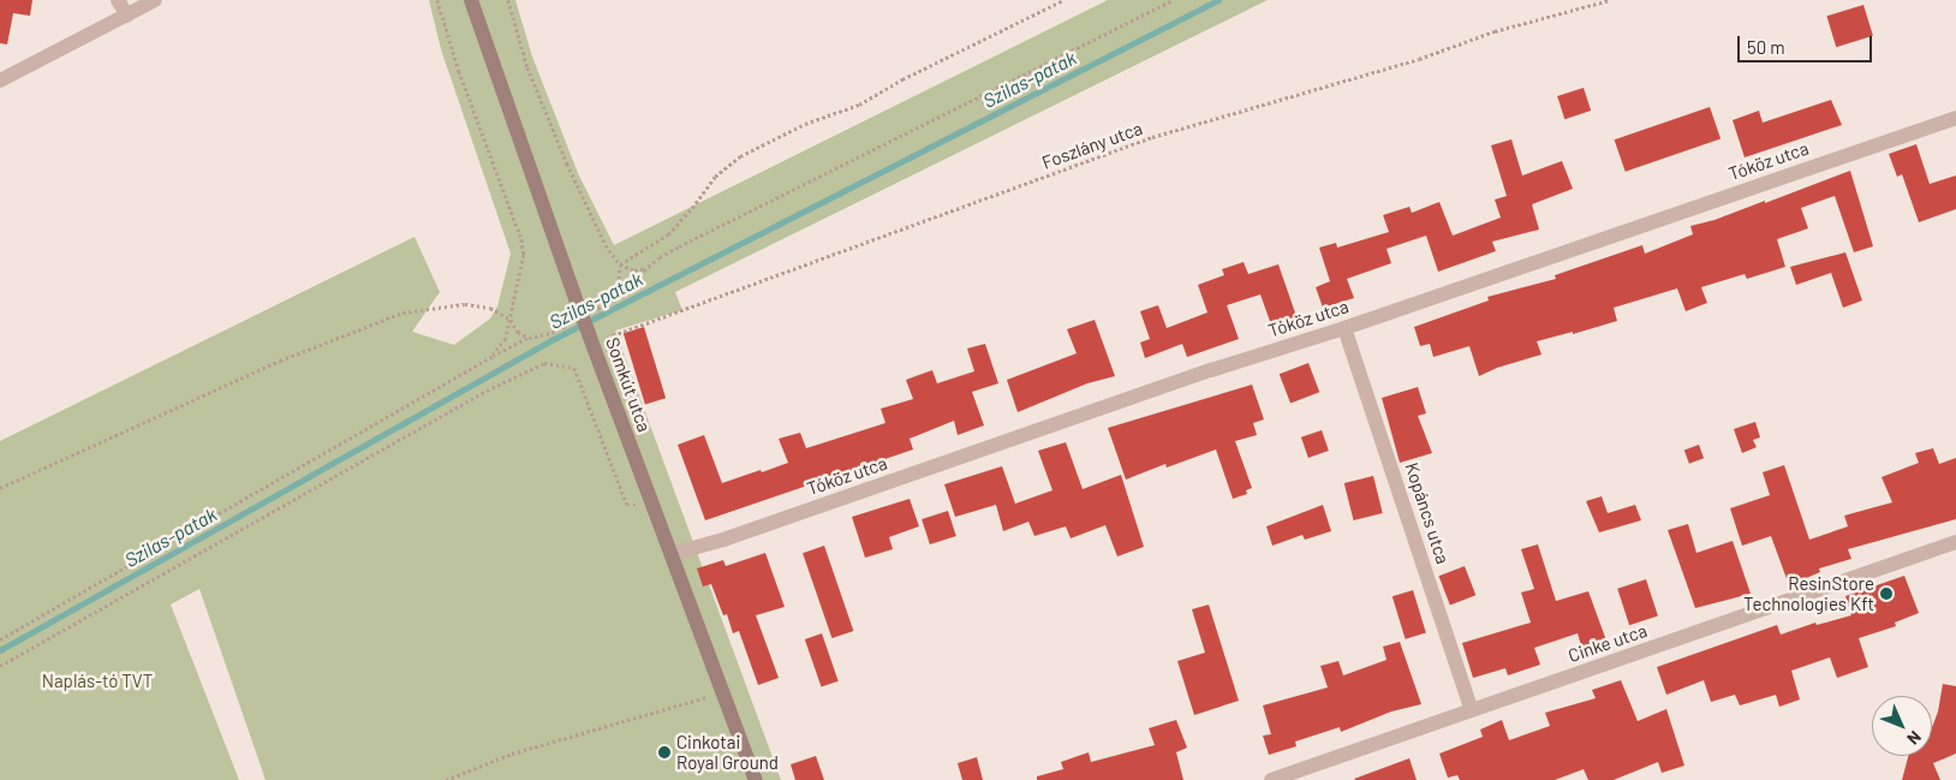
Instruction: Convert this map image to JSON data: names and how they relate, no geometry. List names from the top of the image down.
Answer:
{
  "streets": {
    "street": [
      "Tóköz utca",
      "Somkút utca",
      "Kopáncs utca",
      "Cinke utca"
    ],
    "path": ["Foszlány utca"]
  },
  "crossings": [
    ["Foszlány utca", "Somkút utca"],
    ["Tóköz utca", "Somkút utca"],
    ["Tóköz utca", "Kopáncs utca"],
    ["Kopáncs utca", "Cinke utca"]
  ],
  "water": ["Szilas-patak"],
  "parks": ["Naplás-tó TVT"],
  "places": ["ResinStore Technologies Kft", "Cinkotai Royal Ground"],
  "scale_bar": "50 m",
  "north": "bottom right"
}
